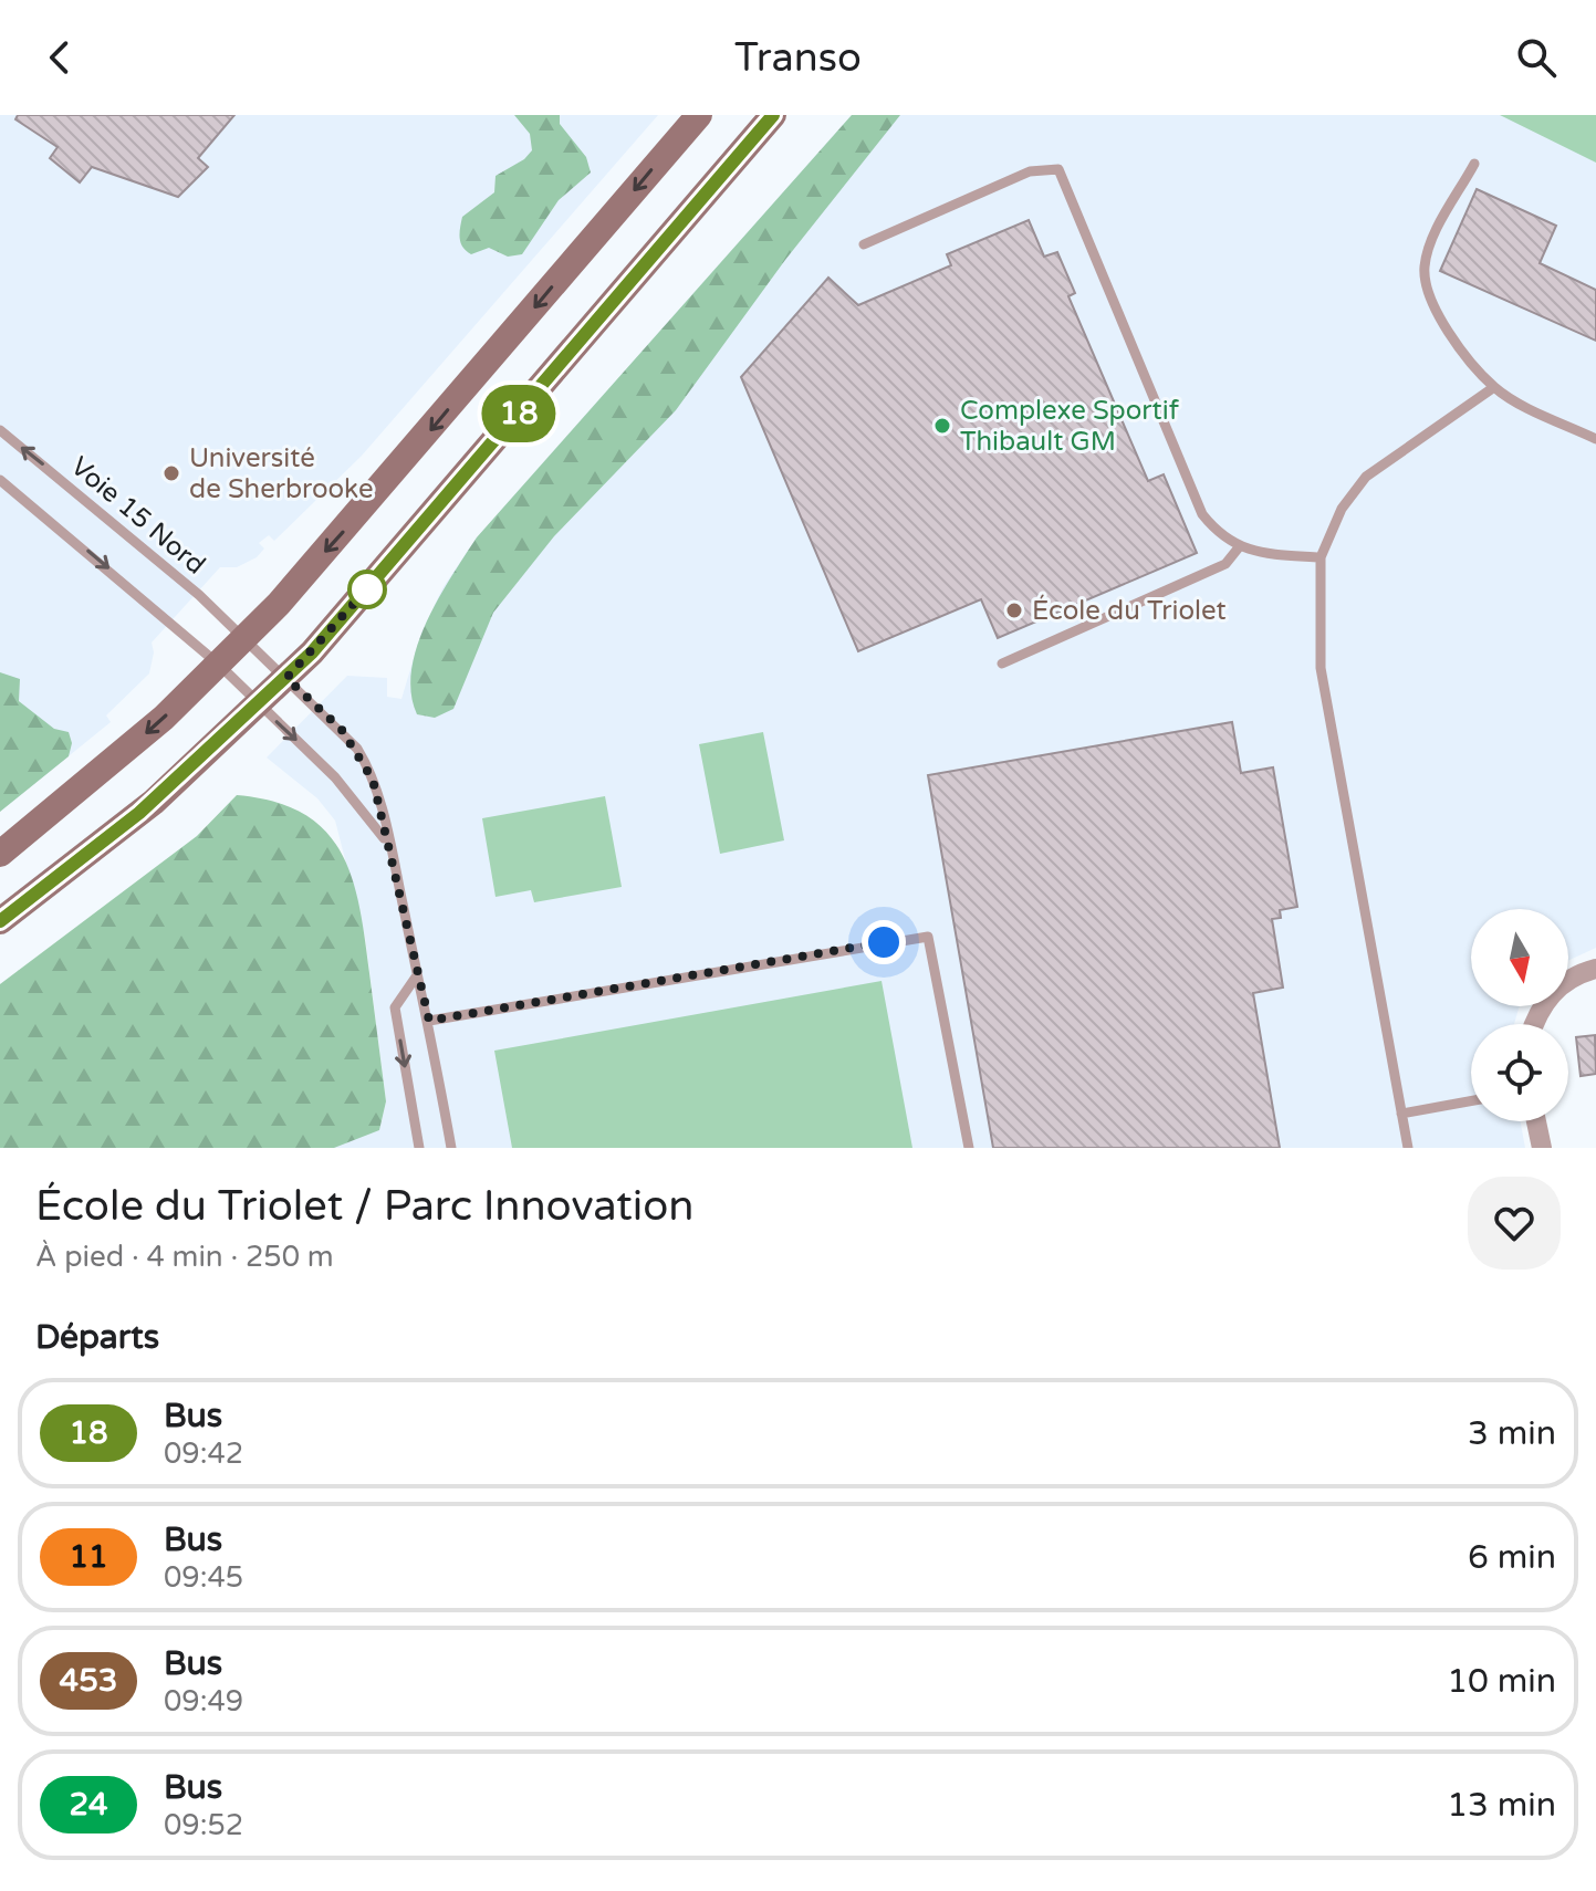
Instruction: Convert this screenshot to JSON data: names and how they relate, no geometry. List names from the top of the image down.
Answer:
{
  "streets": {
    "lane": ["Voie 15 Nord"]
  },
  "places": ["Complexe Sportif Thibault GM", "Université de Sherbrooke", "École du Triolet"],
  "lines": ["bus line 18"],
  "north": "bottom",
  "page": {
    "header": "Transo",
    "on_map": "18",
    "heading": [
      ["École du Triolet / Parc Innovation", "À pied · 4 min · 250 m"],
      "Départs"
    ],
    "list": [
      {
        "mark": "18",
        "name": "Bus",
        "note": "09:42",
        "value": "3 min"
      },
      {
        "mark": "11",
        "name": "Bus",
        "note": "09:45",
        "value": "6 min"
      },
      {
        "mark": "453",
        "name": "Bus",
        "note": "09:49",
        "value": "10 min"
      },
      {
        "mark": "24",
        "name": "Bus",
        "note": "09:52",
        "value": "13 min"
      }
    ]
  }
}
